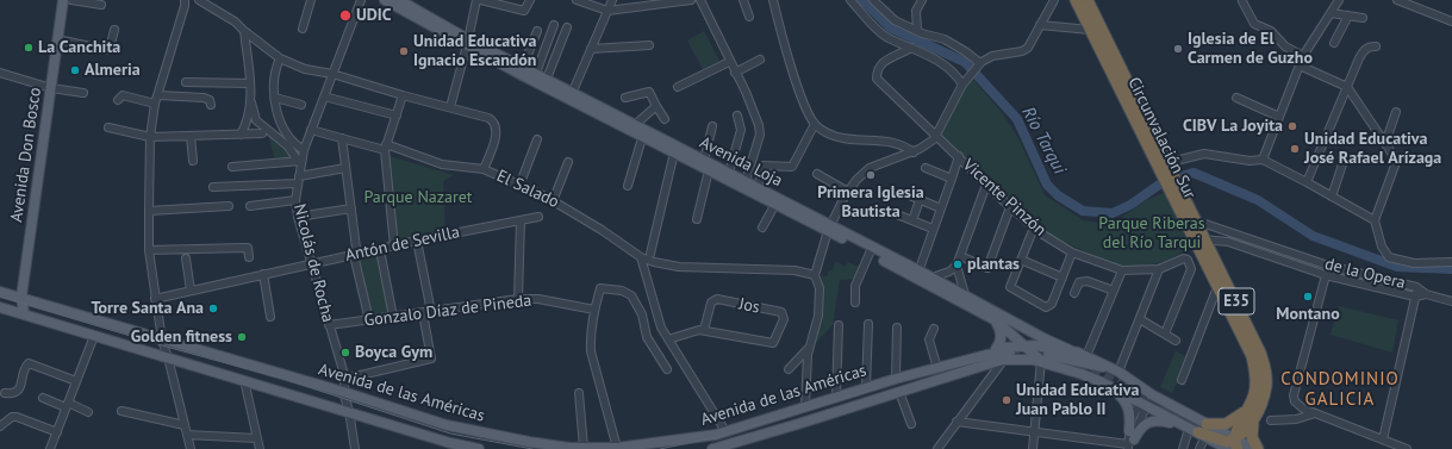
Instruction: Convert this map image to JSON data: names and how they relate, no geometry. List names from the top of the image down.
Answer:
{
  "streets": {
    "highway": ["Circunvalación Sur", "E35"],
    "main road": ["Avenida Don Bosco", "Avenida Loja", "Avenida de las Américas"],
    "street": [
      "El Salado",
      "Vicente Pinzón",
      "Antón de Sevilla",
      "Nicolás de Rocha",
      "de la Opera",
      "Jos",
      "Gonzalo Díaz de Pineda"
    ]
  },
  "crossings": [
    ["Circunvalación Sur", "de la Opera"],
    ["Circunvalación Sur", "E35"],
    ["Avenida Don Bosco", "Avenida de las Américas"],
    ["Avenida Loja", "Avenida de las Américas"],
    ["El Salado", "Nicolás de Rocha"],
    ["Antón de Sevilla", "Nicolás de Rocha"],
    ["Nicolás de Rocha", "Gonzalo Díaz de Pineda"],
    ["Nicolás de Rocha", "Avenida de las Américas"],
    ["E35", "Avenida de las Américas"]
  ],
  "districts": ["CONDOMINIO GALICIA"],
  "water": ["Río Tarqui"],
  "parks": ["Parque Nazaret", "Parque Riberas del Río Tarqui"],
  "places": [
    "UDIC",
    "La Canchita",
    "Iglesia de El Carmen de Guzho",
    "Unidad Educativa Ignacio Escandón",
    "Almeria",
    "CIBV La Joyita",
    "Unidad Educativa José Rafael Arízaga",
    "Primera Iglesia Bautista",
    "plantas",
    "Montano",
    "Torre Santa Ana",
    "Golden fitness",
    "Boyca Gym",
    "Unidad Educativa Juan Pablo II"
  ]
}
